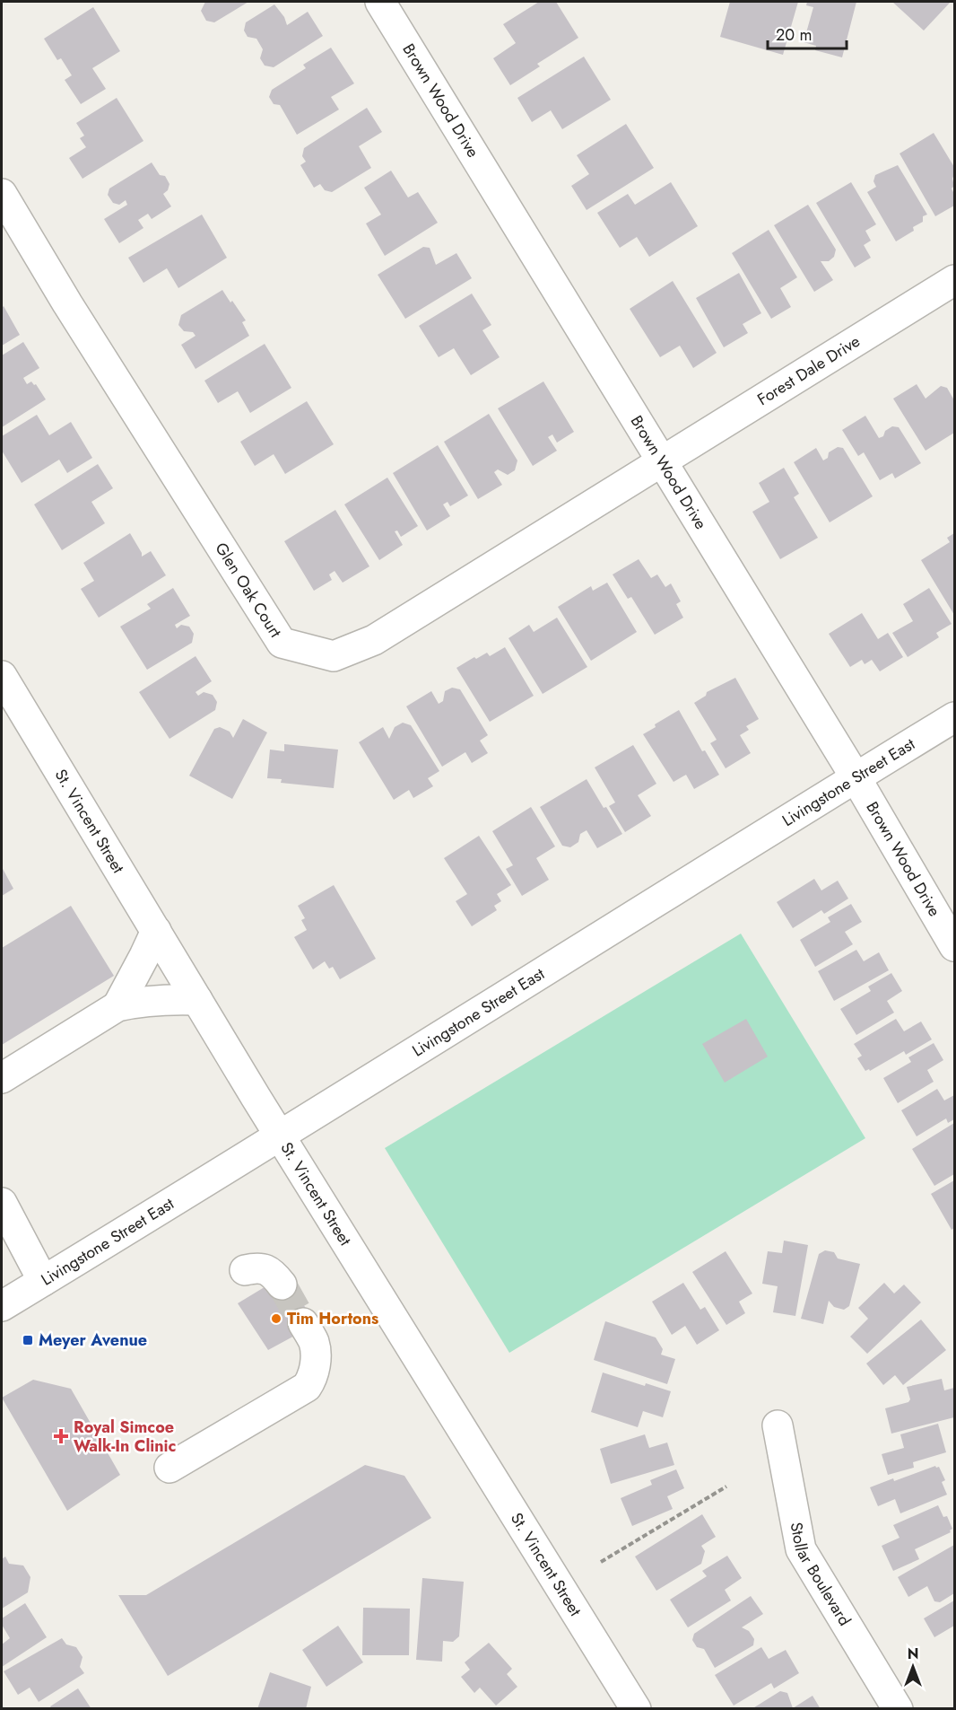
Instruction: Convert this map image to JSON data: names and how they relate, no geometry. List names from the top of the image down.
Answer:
{
  "streets": {
    "street": [
      "Brown Wood Drive",
      "Forest Dale Drive",
      "Glen Oak Court",
      "Livingstone Street East",
      "St. Vincent Street",
      "Stollar Boulevard"
    ]
  },
  "crossings": [
    ["Brown Wood Drive", "Forest Dale Drive"],
    ["Brown Wood Drive", "Glen Oak Court"],
    ["Brown Wood Drive", "Livingstone Street East"],
    ["Forest Dale Drive", "Glen Oak Court"],
    ["Livingstone Street East", "St. Vincent Street"]
  ],
  "places": {
    "other": ["Tim Hortons"],
    "transit": ["Meyer Avenue"],
    "health": ["Royal Simcoe Walk-In Clinic"]
  },
  "scale_bar": "20 m",
  "north": "top"
}
